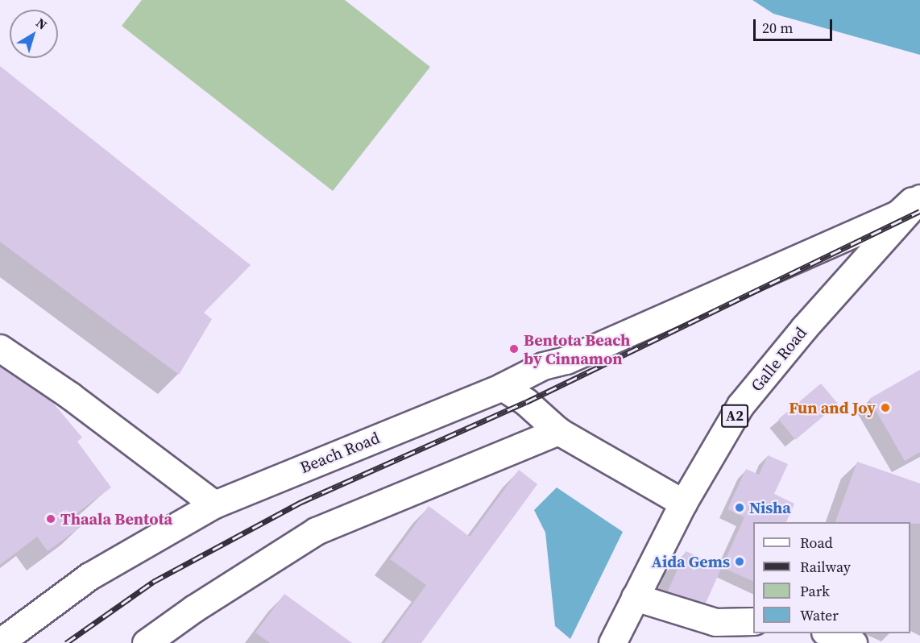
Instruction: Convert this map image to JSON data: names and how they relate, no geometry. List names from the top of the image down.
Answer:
{
  "streets": {
    "main road": ["Galle Road", "A2", "Beach Road"]
  },
  "places": [
    "Bentota Beach by Cinnamon",
    "Fun and Joy",
    "Nisha",
    "Thaala Bentota",
    "Aida Gems"
  ],
  "legend": [
    "Road",
    "Railway",
    "Park",
    "Water"
  ],
  "scale_bar": "20 m",
  "north": "top right"
}
